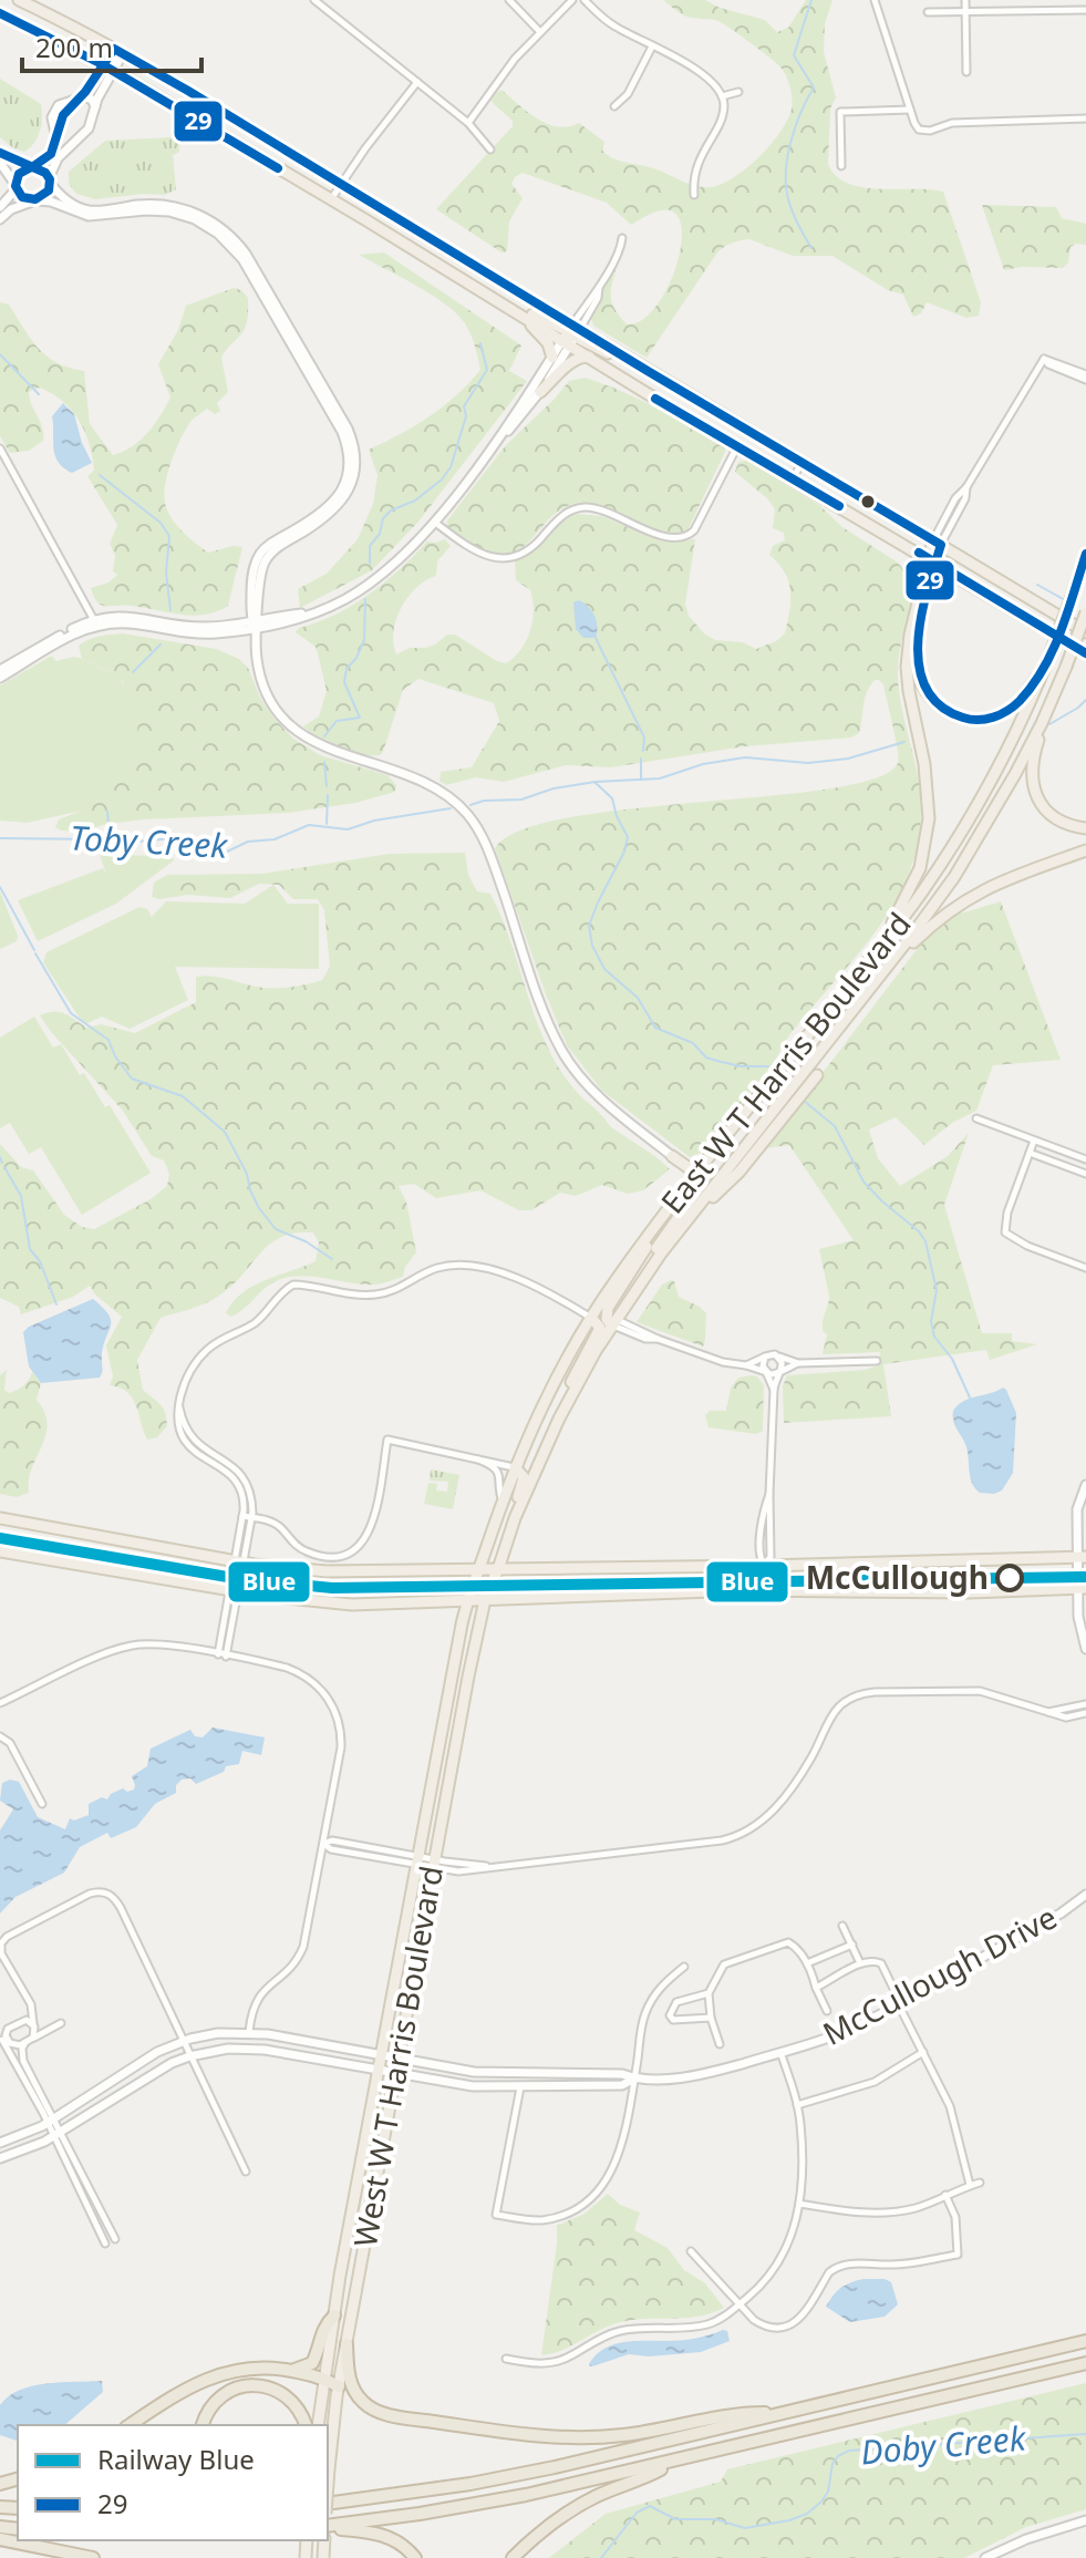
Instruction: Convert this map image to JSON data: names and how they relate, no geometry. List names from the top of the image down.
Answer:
{
  "streets": {
    "main road": ["East W T Harris Boulevard", "West W T Harris Boulevard"],
    "street": ["McCullough Drive"]
  },
  "crossings": [
    ["East W T Harris Boulevard", "West W T Harris Boulevard"],
    ["McCullough Drive", "West W T Harris Boulevard"]
  ],
  "water": ["Toby Creek", "Doby Creek"],
  "places": ["McCullough"],
  "lines": ["transit line 29", "rail line Blue"],
  "legend": ["Railway Blue", "29"],
  "scale_bar": "200 m"
}
